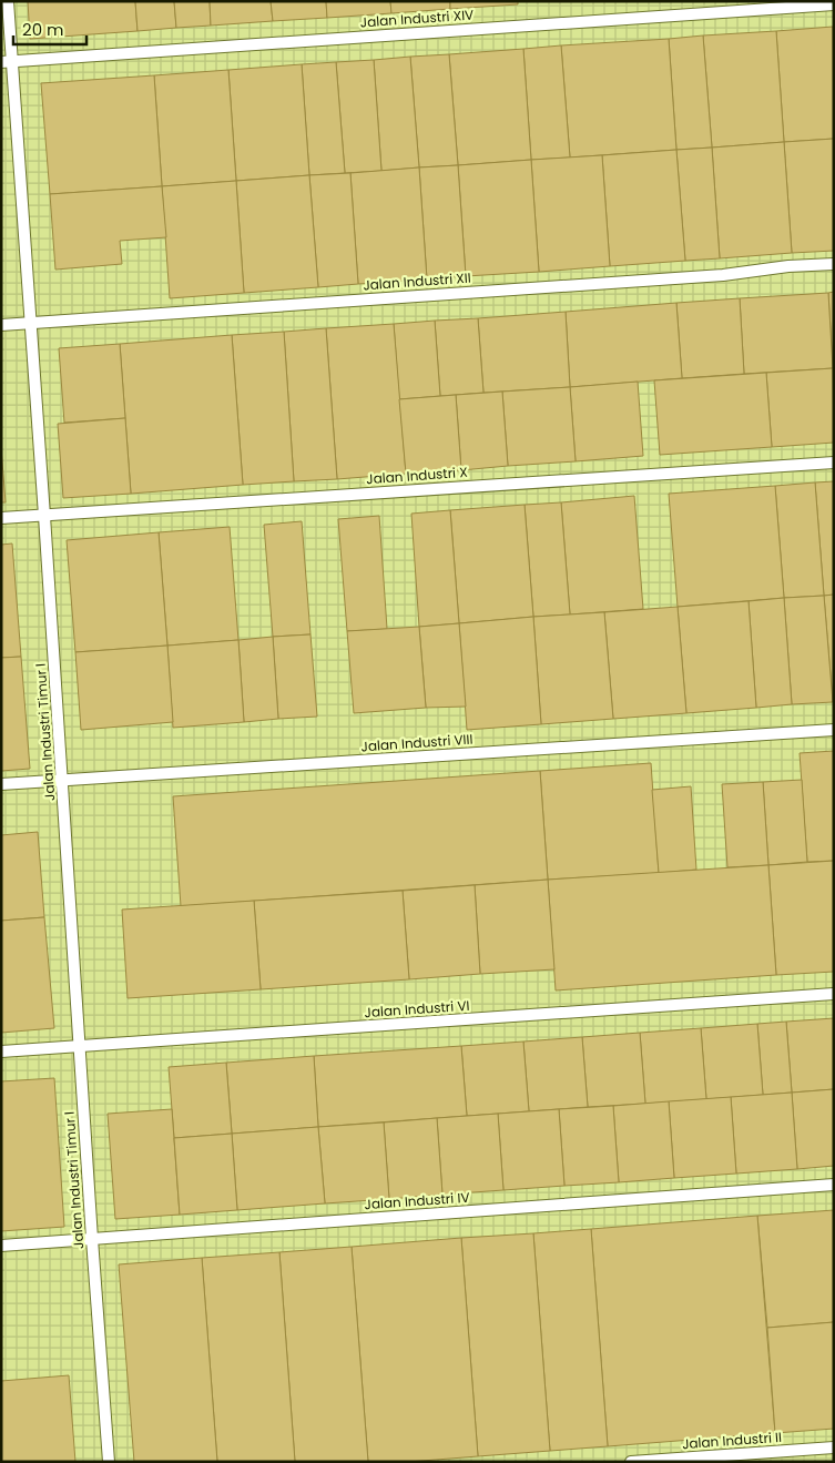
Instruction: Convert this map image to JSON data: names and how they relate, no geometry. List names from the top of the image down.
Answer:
{
  "streets": {
    "lane": [
      "Jalan Industri XIV",
      "Jalan Industri XII",
      "Jalan Industri X",
      "Jalan Industri Timur I",
      "Jalan Industri VIII",
      "Jalan Industri VI",
      "Jalan Industri IV",
      "Jalan Industri II"
    ]
  },
  "crossings": [
    ["Jalan Industri XIV", "Jalan Industri Timur I"],
    ["Jalan Industri XII", "Jalan Industri Timur I"],
    ["Jalan Industri X", "Jalan Industri Timur I"],
    ["Jalan Industri Timur I", "Jalan Industri VIII"],
    ["Jalan Industri Timur I", "Jalan Industri VI"],
    ["Jalan Industri Timur I", "Jalan Industri IV"]
  ],
  "scale_bar": "20 m"
}
